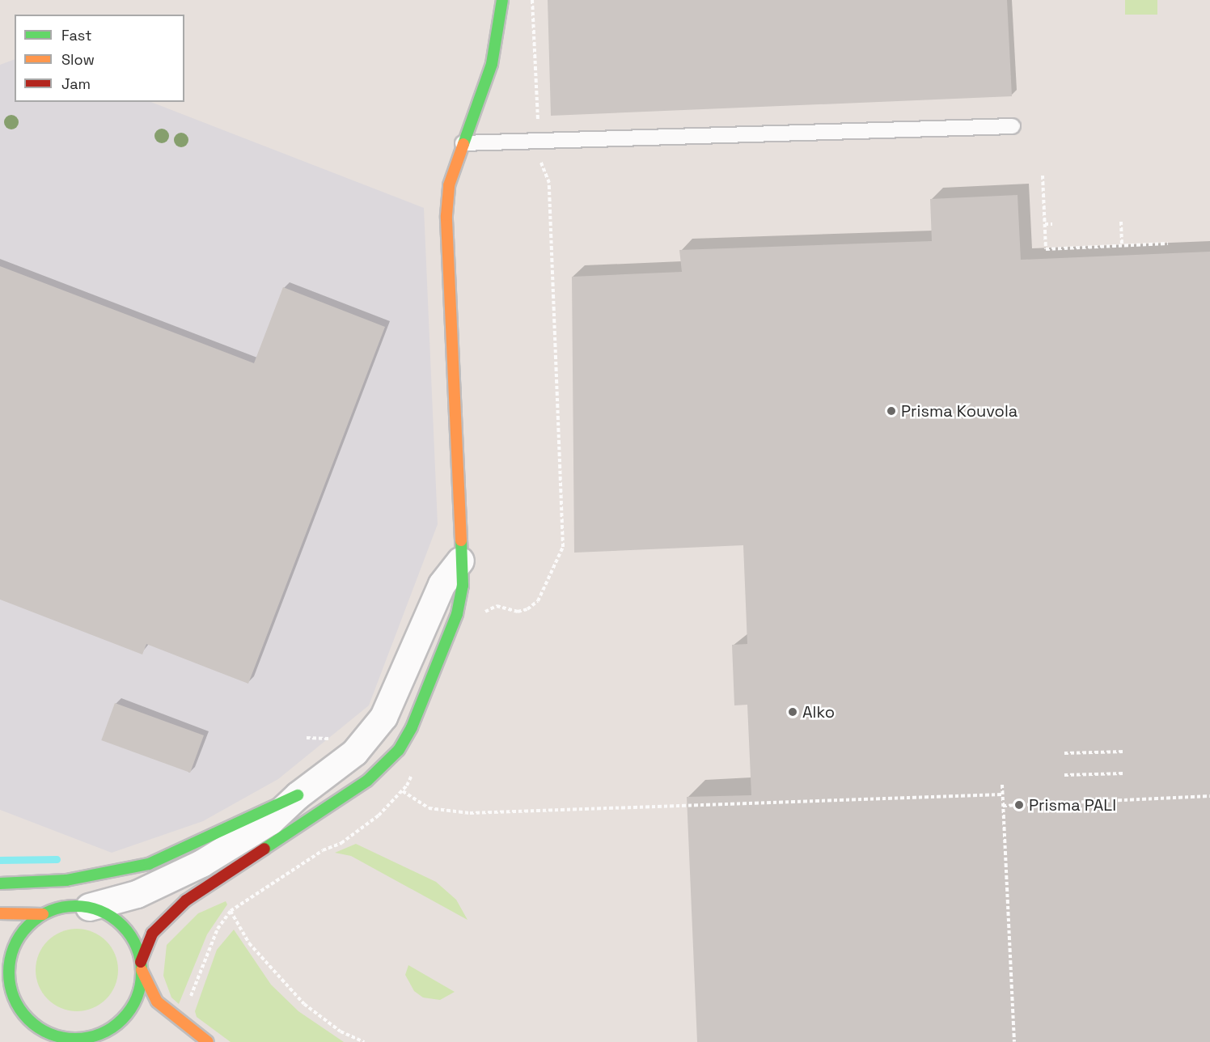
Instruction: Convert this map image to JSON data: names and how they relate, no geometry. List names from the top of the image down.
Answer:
{
  "places": ["Prisma Kouvola", "Alko", "Prisma PALI"],
  "legend": ["Fast", "Slow", "Jam"]
}
